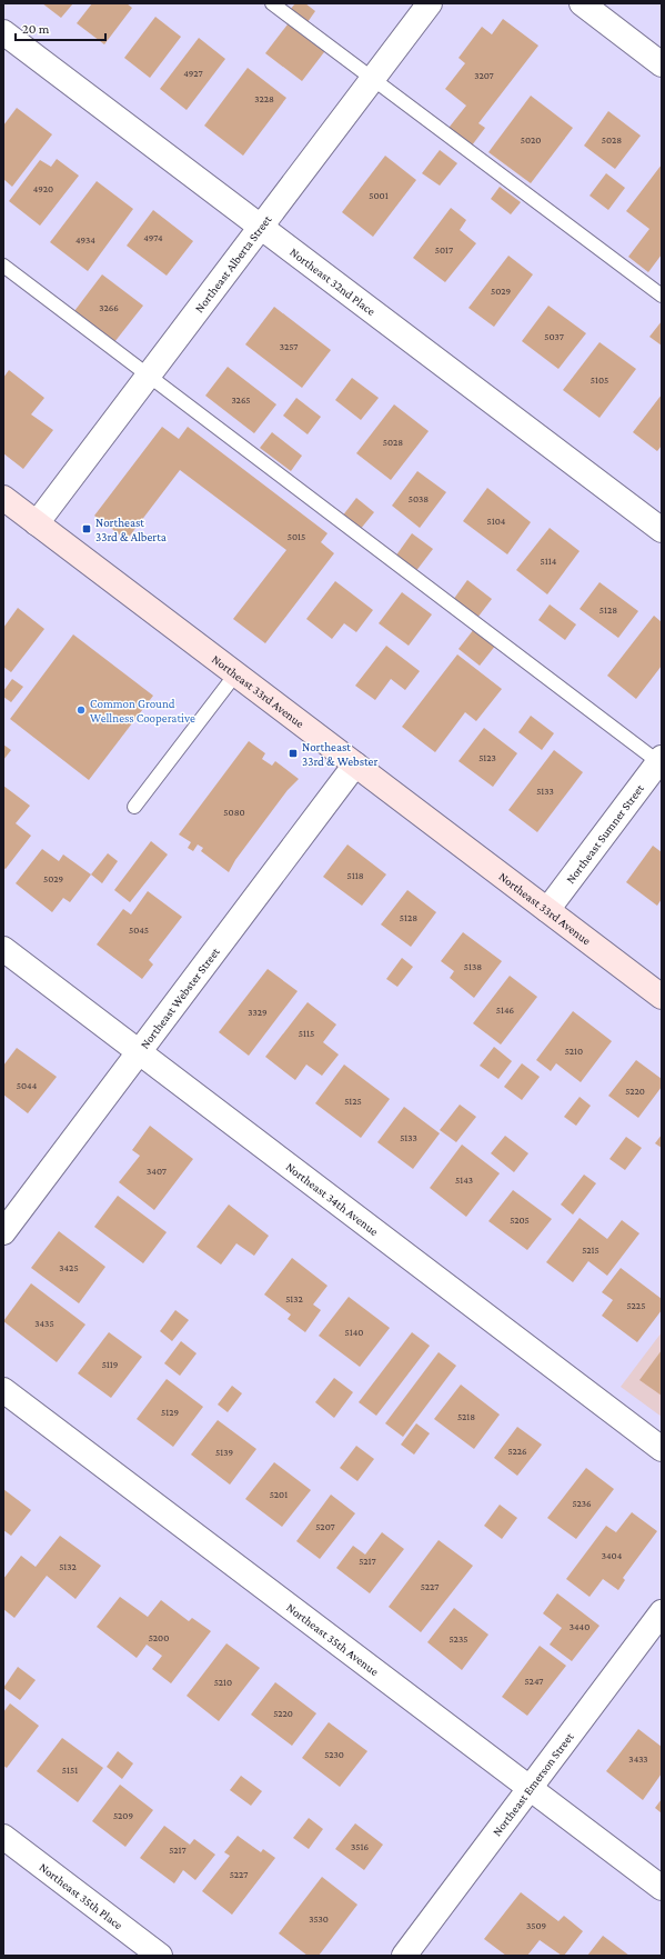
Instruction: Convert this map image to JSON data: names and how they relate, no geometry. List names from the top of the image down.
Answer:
{
  "streets": {
    "main road": ["Northeast 33rd Avenue"],
    "street": [
      "Northeast Alberta Street",
      "Northeast 32nd Place",
      "Northeast Sumner Street",
      "Northeast Webster Street",
      "Northeast 34th Avenue",
      "Northeast 35th Avenue",
      "Northeast Emerson Street",
      "Northeast 35th Place"
    ]
  },
  "crossings": [
    ["Northeast Alberta Street", "Northeast 32nd Place"],
    ["Northeast Alberta Street", "Northeast 33rd Avenue"],
    ["Northeast 33rd Avenue", "Northeast Sumner Street"],
    ["Northeast 33rd Avenue", "Northeast Webster Street"],
    ["Northeast Webster Street", "Northeast 34th Avenue"],
    ["Northeast 35th Avenue", "Northeast Emerson Street"]
  ],
  "places": {
    "transit": ["Northeast 33rd & Alberta", "Northeast 33rd & Webster"],
    "other": ["Common Ground Wellness Cooperative"]
  },
  "house_numbers": [
    "4927",
    "3207",
    "3228",
    "5020",
    "5028",
    "4920",
    "5001",
    "4974",
    "4934",
    "5017",
    "5029",
    "3266",
    "5037",
    "3257",
    "5105",
    "3265",
    "5028",
    "5038",
    "5104",
    "5015",
    "5114",
    "5128",
    "5123",
    "5133",
    "5080",
    "5118",
    "5029",
    "5128",
    "5045",
    "5138",
    "5146",
    "3329",
    "5115",
    "5210",
    "5044",
    "5220",
    "5125",
    "5133",
    "3407",
    "5143",
    "5205",
    "5215",
    "3425",
    "5132",
    "5225",
    "3435",
    "5140",
    "5119",
    "5129",
    "5218",
    "5226",
    "5139",
    "5201",
    "5236",
    "5207",
    "3404",
    "5217",
    "5132",
    "5227",
    "3440",
    "5200",
    "5235",
    "5247",
    "5210",
    "5220",
    "5230",
    "3433",
    "5151",
    "5209",
    "3516",
    "5217",
    "5227",
    "3530",
    "3509"
  ],
  "scale_bar": "20 m"
}
